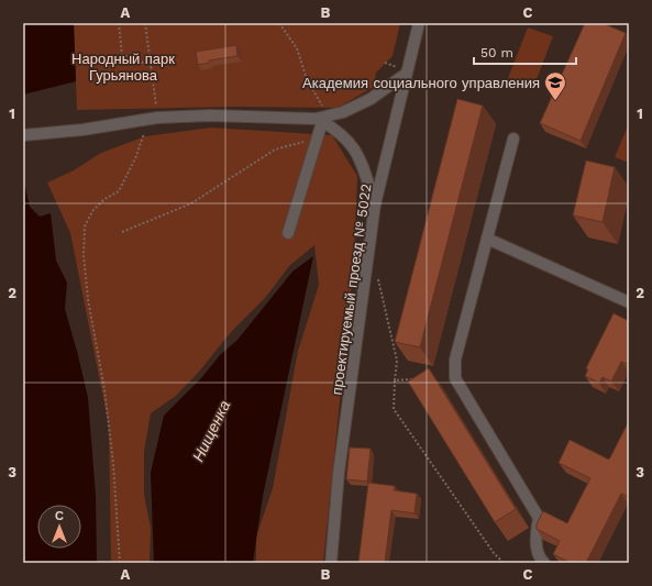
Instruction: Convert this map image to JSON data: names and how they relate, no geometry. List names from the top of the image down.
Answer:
{
  "streets": {
    "street": ["проектируемый проезд № 5022"]
  },
  "water": ["Нищенка"],
  "parks": ["Народный парк Гурьянова"],
  "places": {
    "school or university": ["Академия социального управления"]
  },
  "scale_bar": "50 m",
  "north": "top",
  "grid": {
    "columns": ["A", "B", "C"],
    "rows": ["1", "2", "3"]
  }
}
